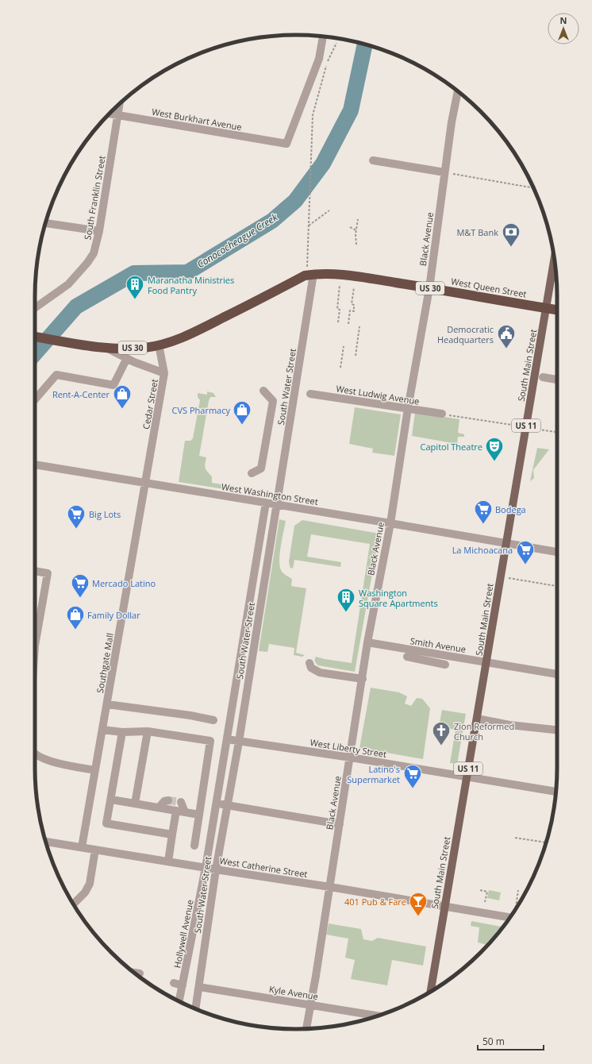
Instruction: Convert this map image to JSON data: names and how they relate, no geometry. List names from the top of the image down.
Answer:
{
  "streets": {
    "highway": ["West Queen Street", "US 30"],
    "main road": ["South Main Street", "US 11"],
    "street": [
      "West Burkhart Avenue",
      "South Franklin Street",
      "Black Avenue",
      "South Water Street",
      "West Ludwig Avenue",
      "Cedar Street",
      "West Washington Street",
      "Smith Avenue",
      "Southgate Mall",
      "West Liberty Street",
      "West Catherine Street",
      "Hollywell Avenue",
      "Kyle Avenue"
    ]
  },
  "crossings": [
    ["West Burkhart Avenue", "South Franklin Street"],
    ["Black Avenue", "West Queen Street"],
    ["Black Avenue", "West Ludwig Avenue"],
    ["Black Avenue", "West Washington Street"],
    ["Black Avenue", "Smith Avenue"],
    ["Black Avenue", "West Liberty Street"],
    ["Black Avenue", "West Catherine Street"],
    ["Black Avenue", "Kyle Avenue"],
    ["West Queen Street", "US 30"],
    ["West Queen Street", "South Main Street"],
    ["West Queen Street", "South Water Street"],
    ["US 30", "South Main Street"],
    ["US 30", "South Water Street"],
    ["US 30", "Cedar Street"],
    ["South Main Street", "West Washington Street"],
    ["South Main Street", "Smith Avenue"],
    ["South Main Street", "West Liberty Street"],
    ["South Main Street", "West Catherine Street"],
    ["South Water Street", "West Washington Street"],
    ["South Water Street", "West Liberty Street"],
    ["South Water Street", "West Catherine Street"],
    ["South Water Street", "Hollywell Avenue"],
    ["South Water Street", "Kyle Avenue"],
    ["Cedar Street", "West Washington Street"],
    ["Cedar Street", "Southgate Mall"],
    ["West Washington Street", "Southgate Mall"],
    ["Southgate Mall", "West Catherine Street"],
    ["West Catherine Street", "Hollywell Avenue"]
  ],
  "water": ["Conococheague Creek"],
  "places": {
    "bank": ["M&T Bank"],
    "building": ["Maranatha Ministries Food Pantry", "Washington Square Apartments"],
    "public building": ["Democratic Headquarters"],
    "shop": ["Rent-A-Center", "CVS Pharmacy", "Family Dollar"],
    "theatre": ["Capitol Theatre"],
    "supermarket": [
      "Bodega",
      "Big Lots",
      "La Michoacana",
      "Mercado Latino",
      "Latino's Supermarket"
    ],
    "church": ["Zion Reformed Church"],
    "bar": ["401 Pub & Fare"]
  },
  "scale_bar": "50 m",
  "north": "top"
}
